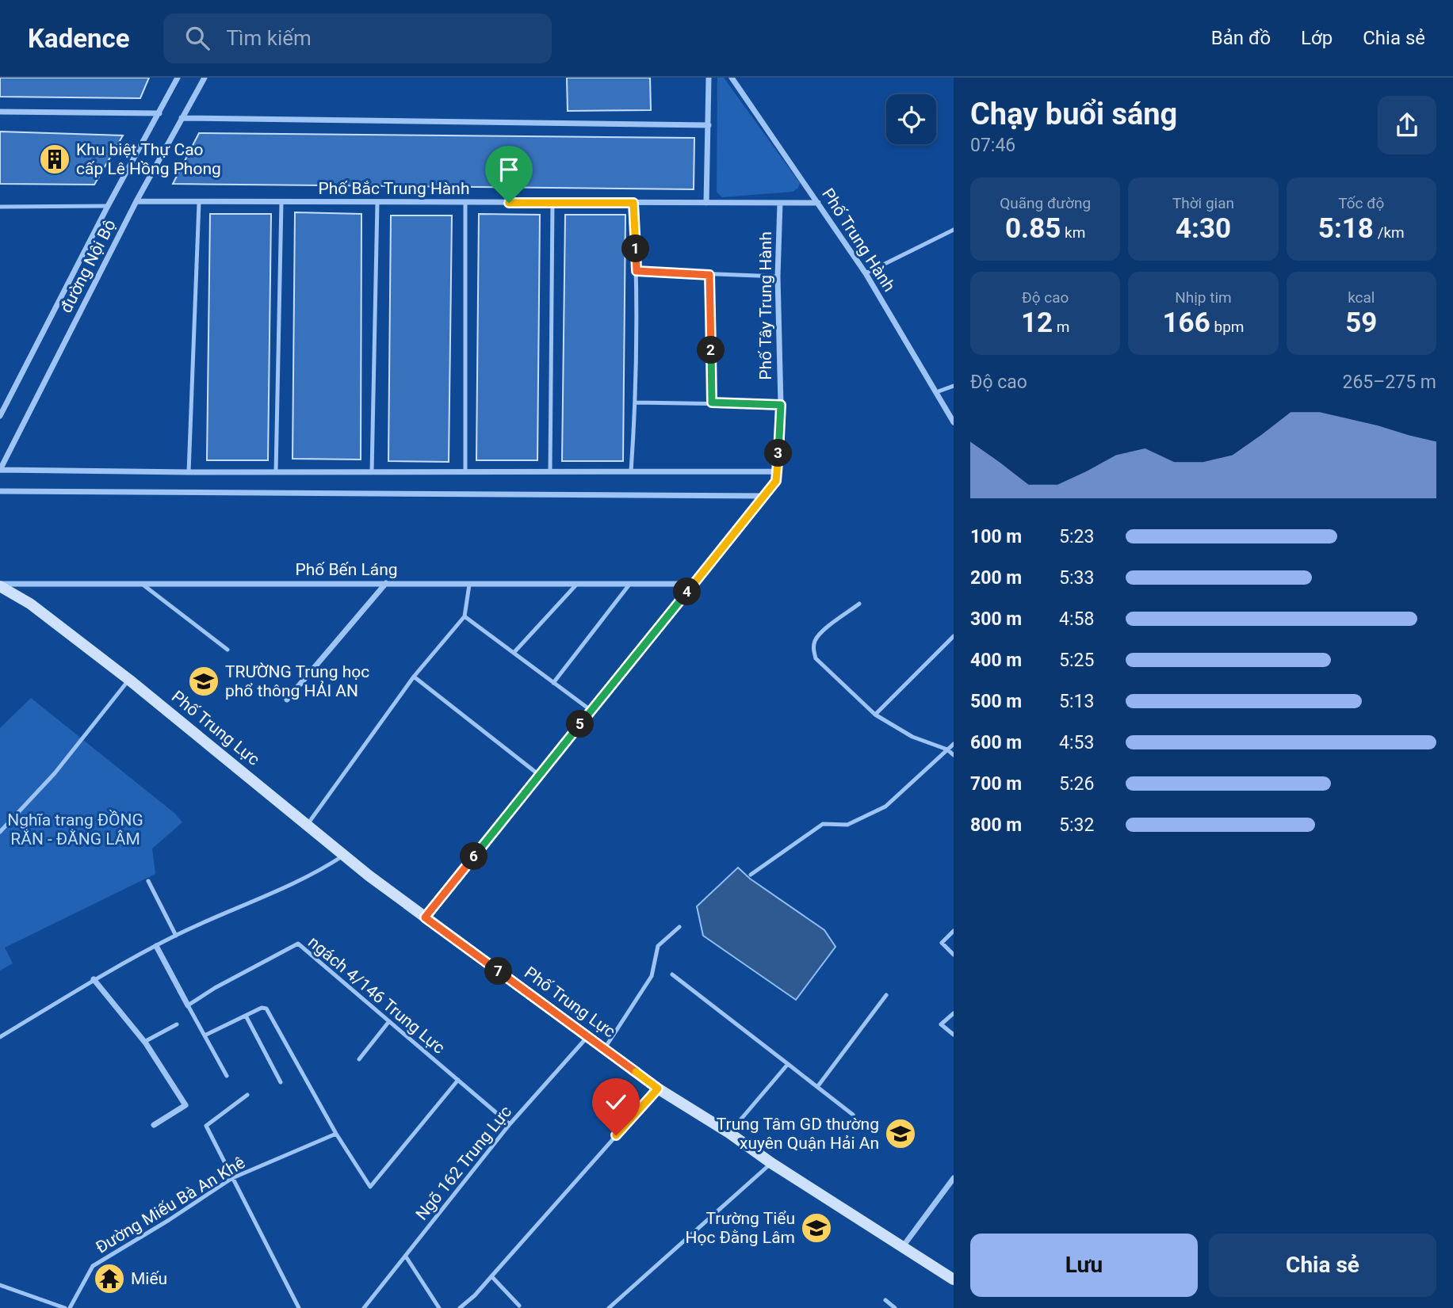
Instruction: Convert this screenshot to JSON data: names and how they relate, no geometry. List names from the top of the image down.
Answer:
{
  "streets": {
    "street": [
      "Phố Bắc Trung Hành",
      "Phố Trung Hành",
      "đường Nội Bộ",
      "Phố Tây Trung Hành",
      "Phố Bến Láng",
      "Phố Trung Lực"
    ],
    "lane": ["ngách 4/146 Trung Lực", "Ngõ 162 Trung Lực", "Đường Miếu Bà An Khê"]
  },
  "crossings": [
    ["Phố Bắc Trung Hành", "Phố Trung Hành"],
    ["Phố Bắc Trung Hành", "đường Nội Bộ"],
    ["Phố Bắc Trung Hành", "Phố Tây Trung Hành"],
    ["Phố Tây Trung Hành", "Phố Bến Láng"],
    ["Phố Tây Trung Hành", "Phố Trung Lực"],
    ["Phố Bến Láng", "Phố Trung Lực"],
    ["Phố Trung Lực", "Ngõ 162 Trung Lực"],
    ["ngách 4/146 Trung Lực", "Ngõ 162 Trung Lực"]
  ],
  "parks": ["Nghĩa trang ĐỒNG RẮN - ĐẰNG LÂM"],
  "places": {
    "building": ["Khu biệt Thự Cao cấp Lê Hồng Phong"],
    "school or university": ["TRƯỜNG Trung học phổ thông HẢI AN", "Trung Tâm GD thường xuyên Quận Hải An", "Trường Tiểu Học Đằng Lâm"],
    "temple": ["Miếu"]
  },
  "page": {
    "header": "Kadence",
    "search": "Tìm kiếm",
    "nav": ["Bản đồ", "Lớp", "Chia sẻ"],
    "heading": ["Chạy buổi sáng", "07:46"],
    "stats": [
      ["Quãng đường", "0.85 km"],
      ["Thời gian", "4:30"],
      ["Tốc độ", "5:18 /km"],
      ["Độ cao", "12 m"],
      ["Nhịp tim", "166 bpm"],
      ["kcal", "59"]
    ],
    "pins": [
      "1",
      "2",
      "3",
      "4",
      "5",
      "6",
      "7"
    ],
    "chart": ["Độ cao", "265–275 m"],
    "list": [
      {
        "name": "100 m",
        "note": "5:23"
      },
      {
        "name": "200 m",
        "note": "5:33"
      },
      {
        "name": "300 m",
        "note": "4:58"
      },
      {
        "name": "400 m",
        "note": "5:25"
      },
      {
        "name": "500 m",
        "note": "5:13"
      },
      {
        "name": "600 m",
        "note": "4:53"
      },
      {
        "name": "700 m",
        "note": "5:26"
      },
      {
        "name": "800 m",
        "note": "5:32"
      }
    ],
    "buttons": ["Lưu", "Chia sẻ"]
  }
}
